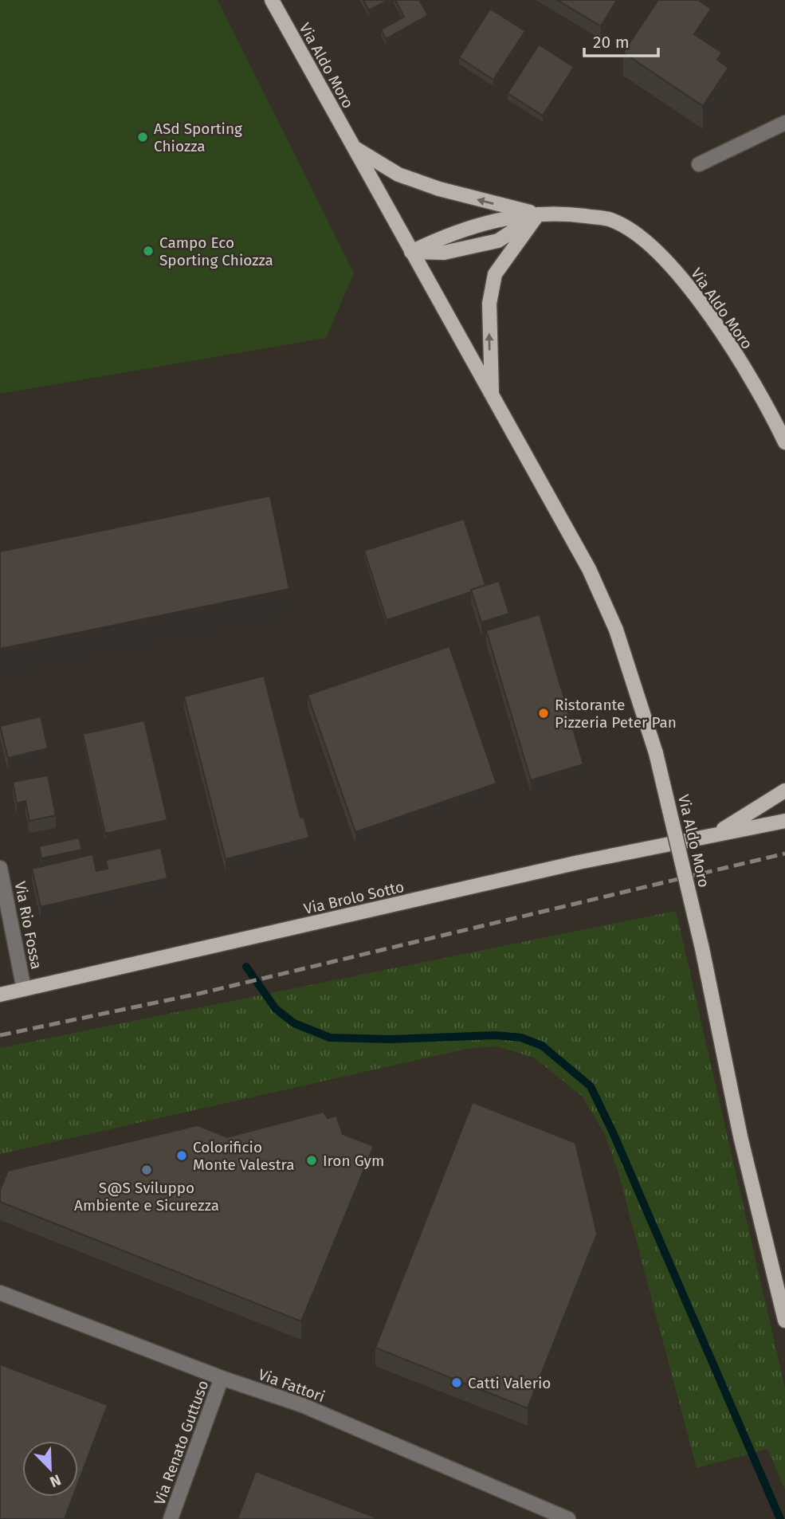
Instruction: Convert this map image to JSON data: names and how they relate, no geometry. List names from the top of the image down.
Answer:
{
  "streets": {
    "main road": ["Via Aldo Moro", "Via Brolo Sotto"],
    "street": ["Via Rio Fossa", "Via Fattori", "Via Renato Guttuso"]
  },
  "crossings": [
    ["Via Brolo Sotto", "Via Rio Fossa"],
    ["Via Fattori", "Via Renato Guttuso"]
  ],
  "places": [
    "ASd Sporting Chiozza",
    "Campo Eco Sporting Chiozza",
    "Ristorante Pizzeria Peter Pan",
    "Colorificio Monte Valestra",
    "Iron Gym",
    "S@S Sviluppo Ambiente e Sicurezza",
    "Catti Valerio"
  ],
  "scale_bar": "20 m",
  "north": "bottom right"
}
